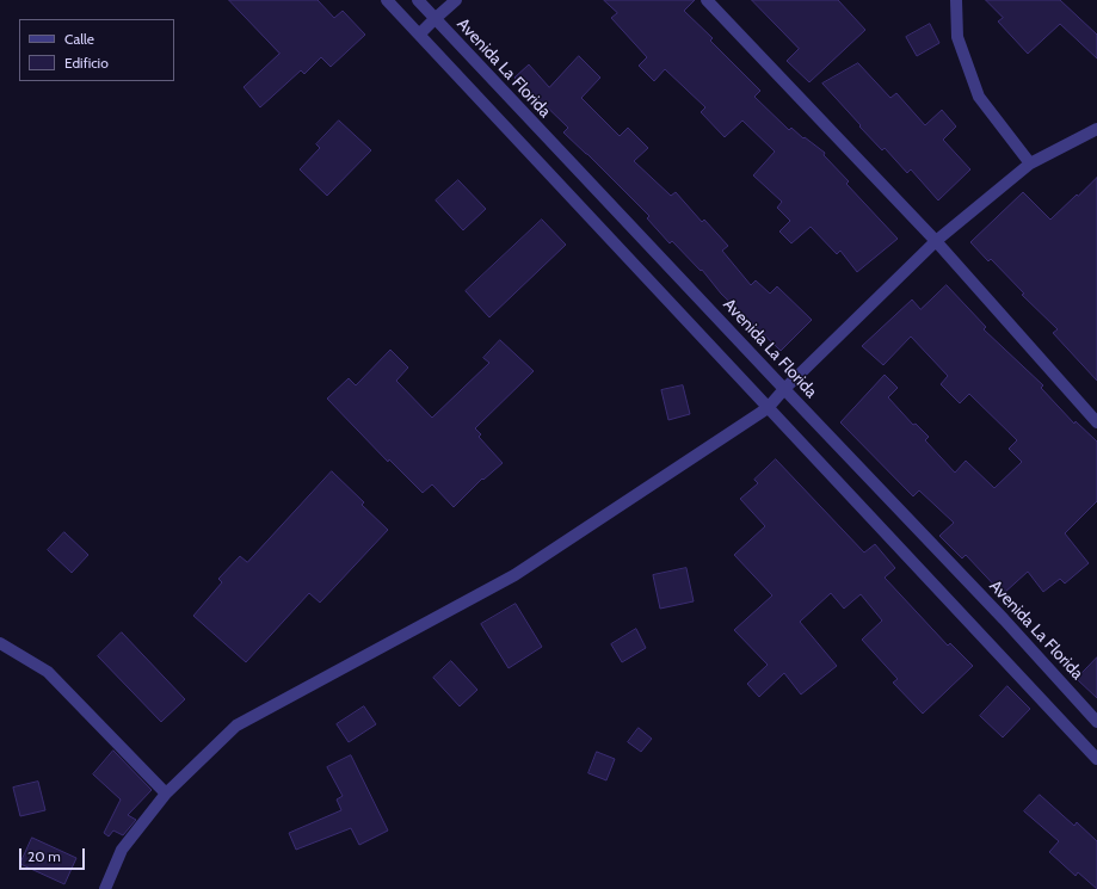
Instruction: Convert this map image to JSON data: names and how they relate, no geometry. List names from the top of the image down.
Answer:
{
  "streets": {
    "street": ["Avenida La Florida"]
  },
  "legend": ["Calle", "Edificio"],
  "scale_bar": "20 m"
}
